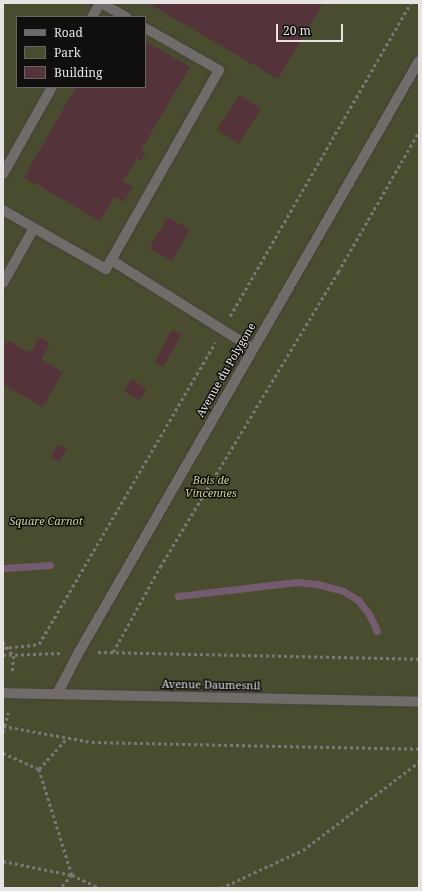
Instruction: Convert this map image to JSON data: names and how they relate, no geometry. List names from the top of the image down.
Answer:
{
  "streets": {
    "street": ["Avenue du Polygone", "Avenue Daumesnil"]
  },
  "crossings": [
    ["Avenue du Polygone", "Avenue Daumesnil"]
  ],
  "parks": ["Bois de Vincennes", "Square Carnot"],
  "legend": ["Road", "Park", "Building"],
  "scale_bar": "20 m"
}
